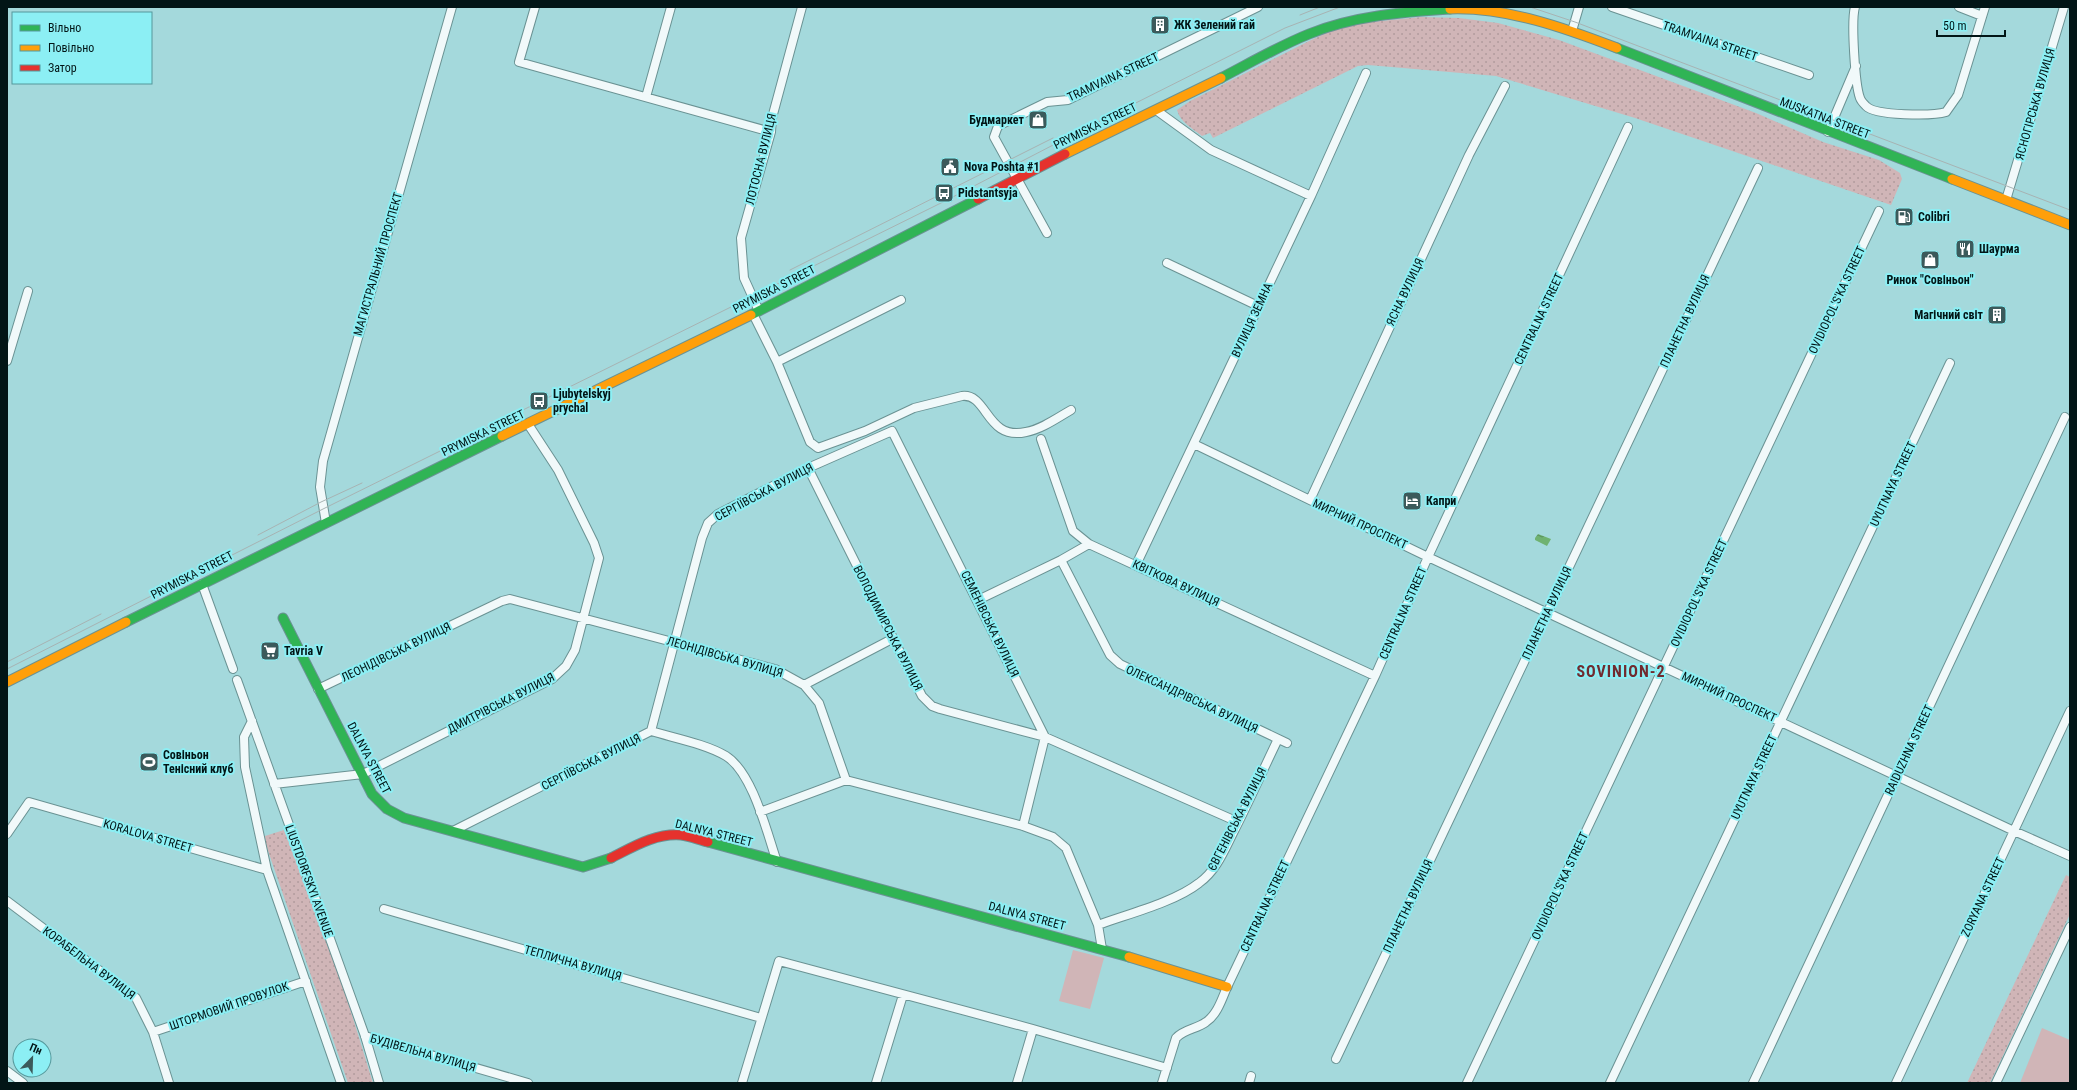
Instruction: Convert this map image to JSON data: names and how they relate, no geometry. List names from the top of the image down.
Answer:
{
  "streets": {
    "street": [
      "TRAMVAINA STREET",
      "ЯСНОГІРСЬКА ВУЛИЦЯ",
      "MUSKATNA STREET",
      "PRYMISKA STREET",
      "ЛОТОСНА ВУЛИЦЯ",
      "МАГИСТРАЛЬНИЙ ПРОСПЕКТ",
      "ЯСНА ВУЛИЦЯ",
      "OVIDIOPOL'S'KA STREET",
      "CENTRALNA STREET",
      "ВУЛИЦЯ ЗЕМНА",
      "ПЛАНЕТНА ВУЛИЦЯ",
      "UYUTNAYA STREET",
      "СЕРГІЇВСЬКА ВУЛИЦЯ",
      "МИРНИЙ ПРОСПЕКТ",
      "КВІТКОВА ВУЛИЦЯ",
      "СЕМЕНІВСЬКА ВУЛИЦЯ",
      "ВОЛОДИМИРСЬКА ВУЛИЦЯ",
      "ЛЕОНІДІВСЬКА ВУЛИЦЯ",
      "ОЛЕКСАНДРІВСЬКА ВУЛИЦЯ",
      "ДМИТРІВСЬКА ВУЛИЦЯ",
      "RAIDUZHNA STREET",
      "DALNYA STREET",
      "ЄВГЕНІВСЬКА ВУЛИЦЯ",
      "KORALOVA STREET",
      "LIUSTDORFSKYI AVENUE",
      "ZORYANA STREET",
      "КОРАБЕЛЬНА ВУЛИЦЯ",
      "ТЕПЛИЧНА ВУЛИЦЯ",
      "ШТОРМОВИЙ ПРОВУЛОК",
      "БУДІВЕЛЬНА ВУЛИЦЯ"
    ]
  },
  "crossings": [
    ["TRAMVAINA STREET", "PRYMISKA STREET"],
    ["ЯСНОГІРСЬКА ВУЛИЦЯ", "MUSKATNA STREET"],
    ["MUSKATNA STREET", "PRYMISKA STREET"],
    ["PRYMISKA STREET", "ЛОТОСНА ВУЛИЦЯ"],
    ["PRYMISKA STREET", "МАГИСТРАЛЬНИЙ ПРОСПЕКТ"],
    ["PRYMISKA STREET", "ДМИТРІВСЬКА ВУЛИЦЯ"],
    ["ЯСНА ВУЛИЦЯ", "МИРНИЙ ПРОСПЕКТ"],
    ["OVIDIOPOL'S'KA STREET", "МИРНИЙ ПРОСПЕКТ"],
    ["CENTRALNA STREET", "МИРНИЙ ПРОСПЕКТ"],
    ["CENTRALNA STREET", "КВІТКОВА ВУЛИЦЯ"],
    ["CENTRALNA STREET", "DALNYA STREET"],
    ["ВУЛИЦЯ ЗЕМНА", "МИРНИЙ ПРОСПЕКТ"],
    ["ВУЛИЦЯ ЗЕМНА", "КВІТКОВА ВУЛИЦЯ"],
    ["ПЛАНЕТНА ВУЛИЦЯ", "МИРНИЙ ПРОСПЕКТ"],
    ["UYUTNAYA STREET", "МИРНИЙ ПРОСПЕКТ"],
    ["СЕРГІЇВСЬКА ВУЛИЦЯ", "СЕМЕНІВСЬКА ВУЛИЦЯ"],
    ["СЕРГІЇВСЬКА ВУЛИЦЯ", "ВОЛОДИМИРСЬКА ВУЛИЦЯ"],
    ["СЕРГІЇВСЬКА ВУЛИЦЯ", "ЛЕОНІДІВСЬКА ВУЛИЦЯ"],
    ["СЕРГІЇВСЬКА ВУЛИЦЯ", "DALNYA STREET"],
    ["МИРНИЙ ПРОСПЕКТ", "RAIDUZHNA STREET"],
    ["МИРНИЙ ПРОСПЕКТ", "ZORYANA STREET"],
    ["СЕМЕНІВСЬКА ВУЛИЦЯ", "ВОЛОДИМИРСЬКА ВУЛИЦЯ"],
    ["ВОЛОДИМИРСЬКА ВУЛИЦЯ", "ЄВГЕНІВСЬКА ВУЛИЦЯ"],
    ["ЛЕОНІДІВСЬКА ВУЛИЦЯ", "ДМИТРІВСЬКА ВУЛИЦЯ"],
    ["ЛЕОНІДІВСЬКА ВУЛИЦЯ", "DALNYA STREET"],
    ["ОЛЕКСАНДРІВСЬКА ВУЛИЦЯ", "ЄВГЕНІВСЬКА ВУЛИЦЯ"],
    ["ДМИТРІВСЬКА ВУЛИЦЯ", "DALNYA STREET"],
    ["ДМИТРІВСЬКА ВУЛИЦЯ", "LIUSTDORFSKYI AVENUE"],
    ["LIUSTDORFSKYI AVENUE", "БУДІВЕЛЬНА ВУЛИЦЯ"],
    ["КОРАБЕЛЬНА ВУЛИЦЯ", "ШТОРМОВИЙ ПРОВУЛОК"]
  ],
  "districts": ["SOVINION-2"],
  "places": {
    "building": ["ЖК Зелений гай", "Магічний світ"],
    "shop": ["Будмаркет", "Ринок \"Совіньон\""],
    "public building": ["Nova Poshta #1"],
    "bus stop": ["Pidstantsyja", "Ljubytelskyj prychal"],
    "fuel station": ["Colibri"],
    "restaurant": ["Шаурма"],
    "hotel": ["Капри"],
    "supermarket": ["Tavria V"],
    "sports": ["Совіньон Тенісний клуб"]
  },
  "legend": ["Вільно", "Повільно", "Затор"],
  "scale_bar": "50 m",
  "north": "top right"
}
